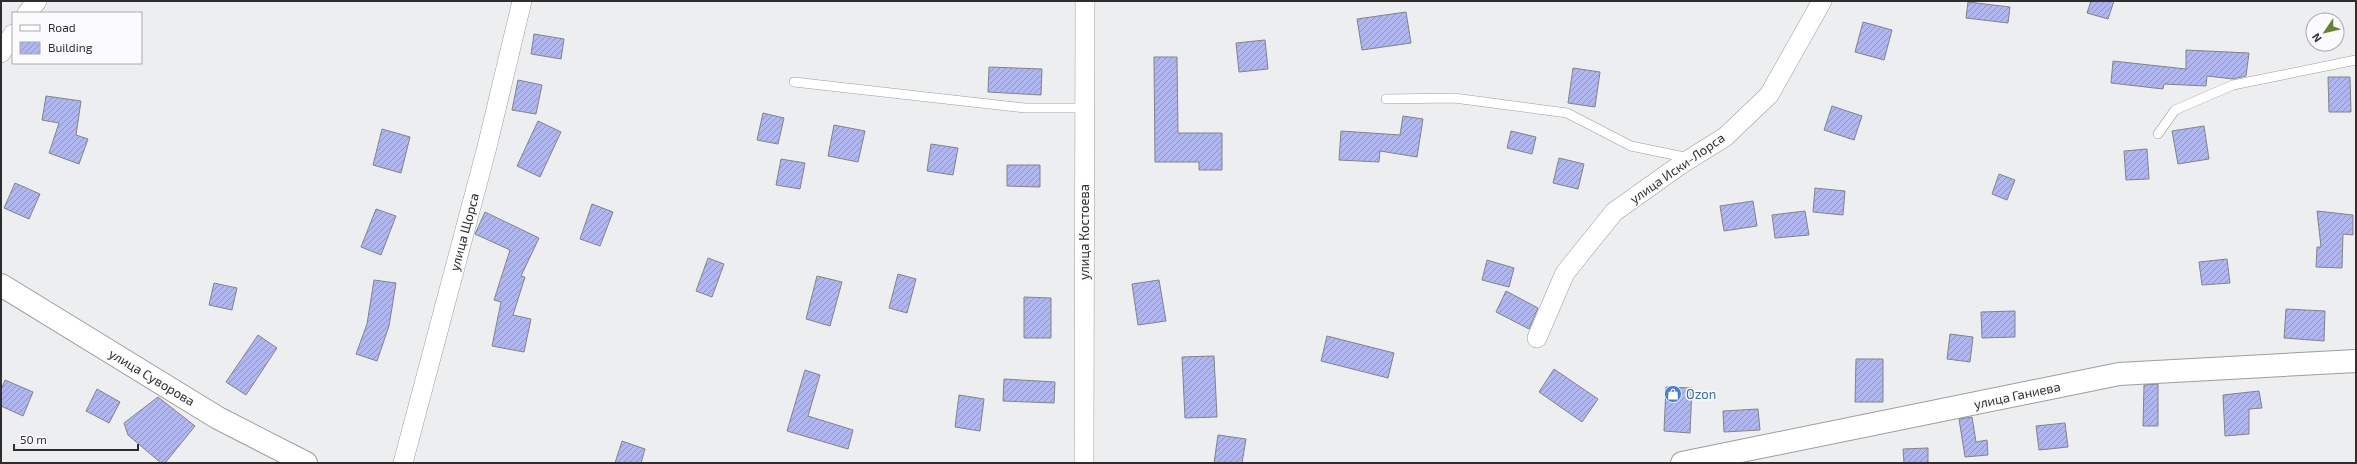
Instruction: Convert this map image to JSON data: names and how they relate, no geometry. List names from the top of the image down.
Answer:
{
  "streets": {
    "main road": ["улица Суворова", "улица Ганиева"],
    "street": ["улица Иски-Лорса", "улица Щорса", "улица Костоева"]
  },
  "places": {
    "shop": ["Ozon"]
  },
  "legend": ["Road", "Building"],
  "scale_bar": "50 m",
  "north": "bottom left"
}
